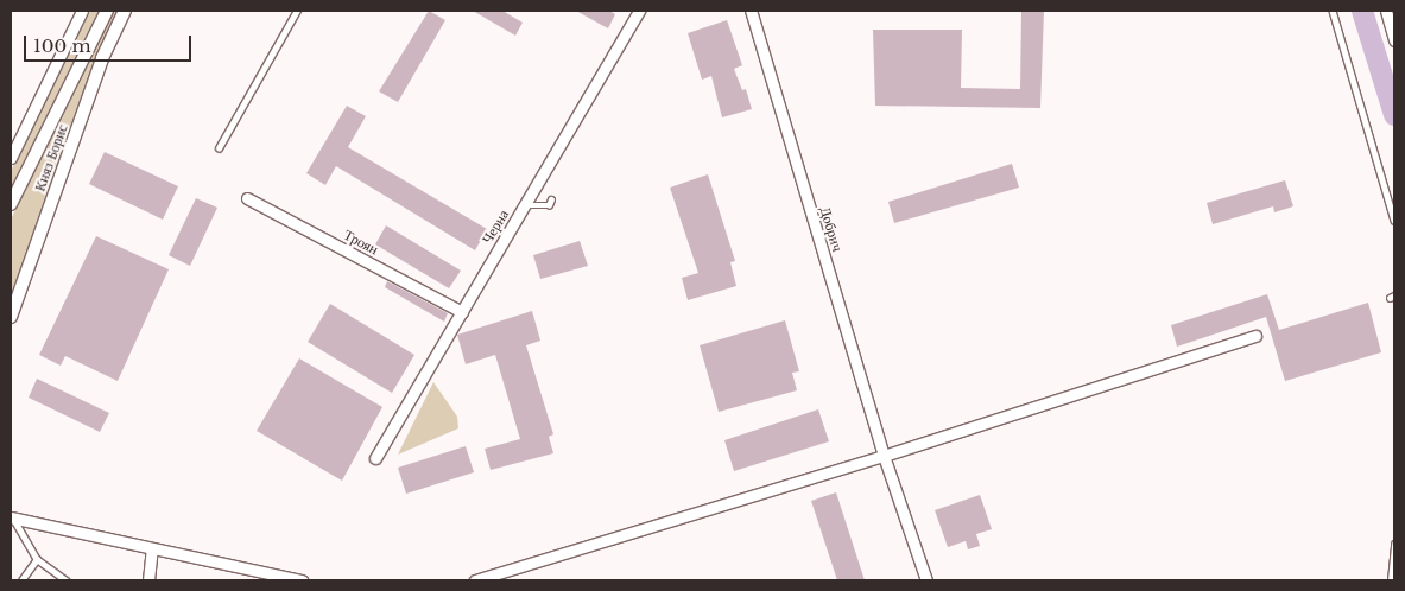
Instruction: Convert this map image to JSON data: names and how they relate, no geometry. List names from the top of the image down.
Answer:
{
  "streets": {
    "street": [
      "Княз Борис",
      "Черна",
      "Добрич",
      "Троян"
    ]
  },
  "crossings": [
    ["Черна", "Троян"]
  ],
  "scale_bar": "100 m"
}
